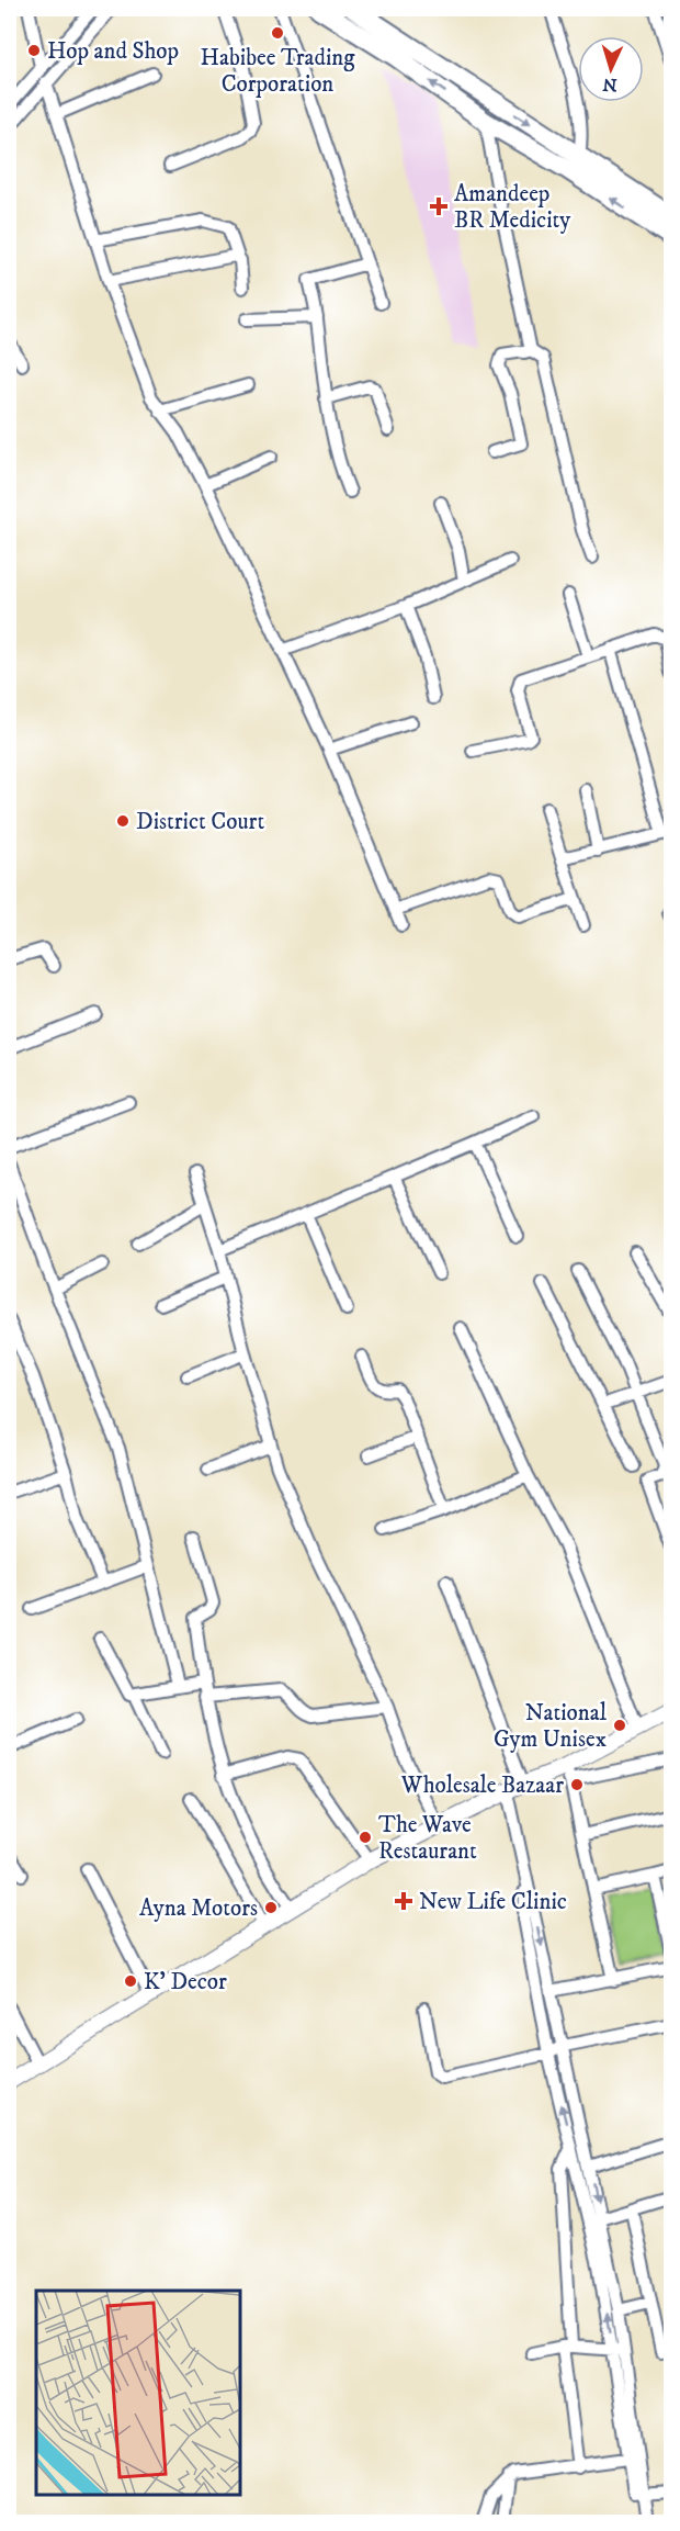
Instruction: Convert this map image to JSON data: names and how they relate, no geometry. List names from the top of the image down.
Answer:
{
  "places": {
    "other": [
      "Habibee Trading Corporation",
      "Hop and Shop",
      "District Court",
      "National Gym Unisex",
      "Wholesale Bazaar",
      "The Wave Restaurant",
      "Ayna Motors",
      "K' Decor"
    ],
    "health": ["Amandeep BR Medicity", "New Life Clinic"]
  },
  "north": "bottom"
}
